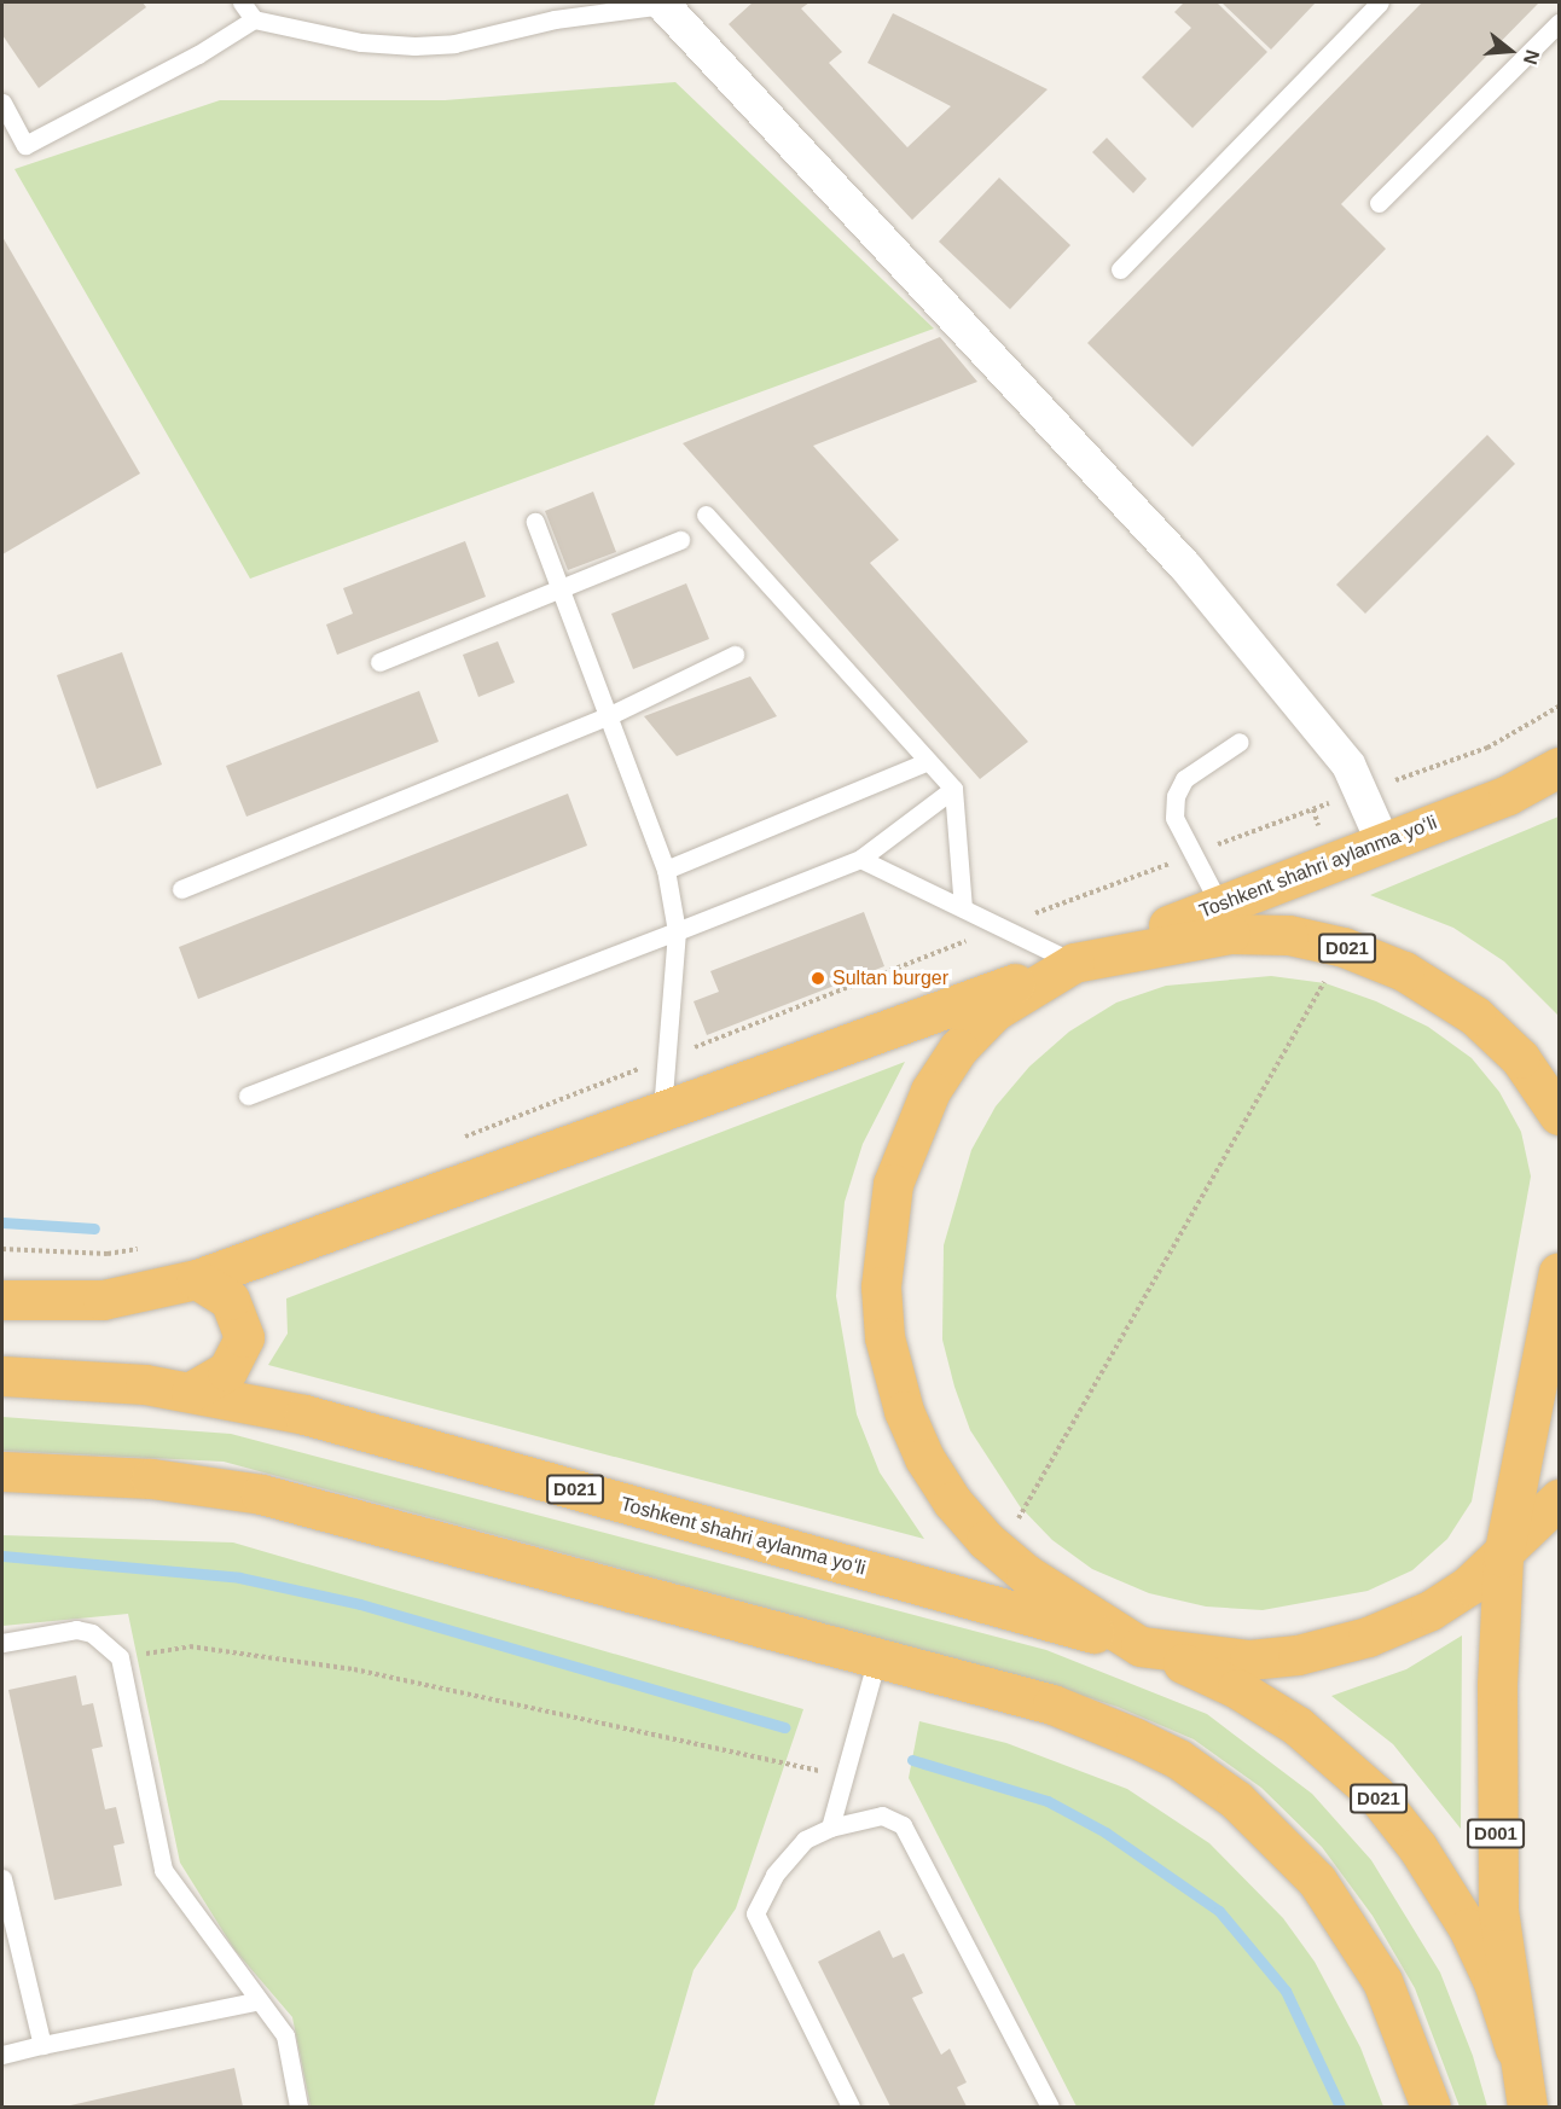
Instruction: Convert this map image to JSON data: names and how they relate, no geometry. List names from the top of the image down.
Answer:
{
  "streets": {
    "highway": ["Toshkent shahri aylanma yoʻli", "D021", "D001"]
  },
  "crossings": [
    ["Toshkent shahri aylanma yoʻli", "D001"]
  ],
  "places": ["Sultan burger"],
  "north": "right"
}
